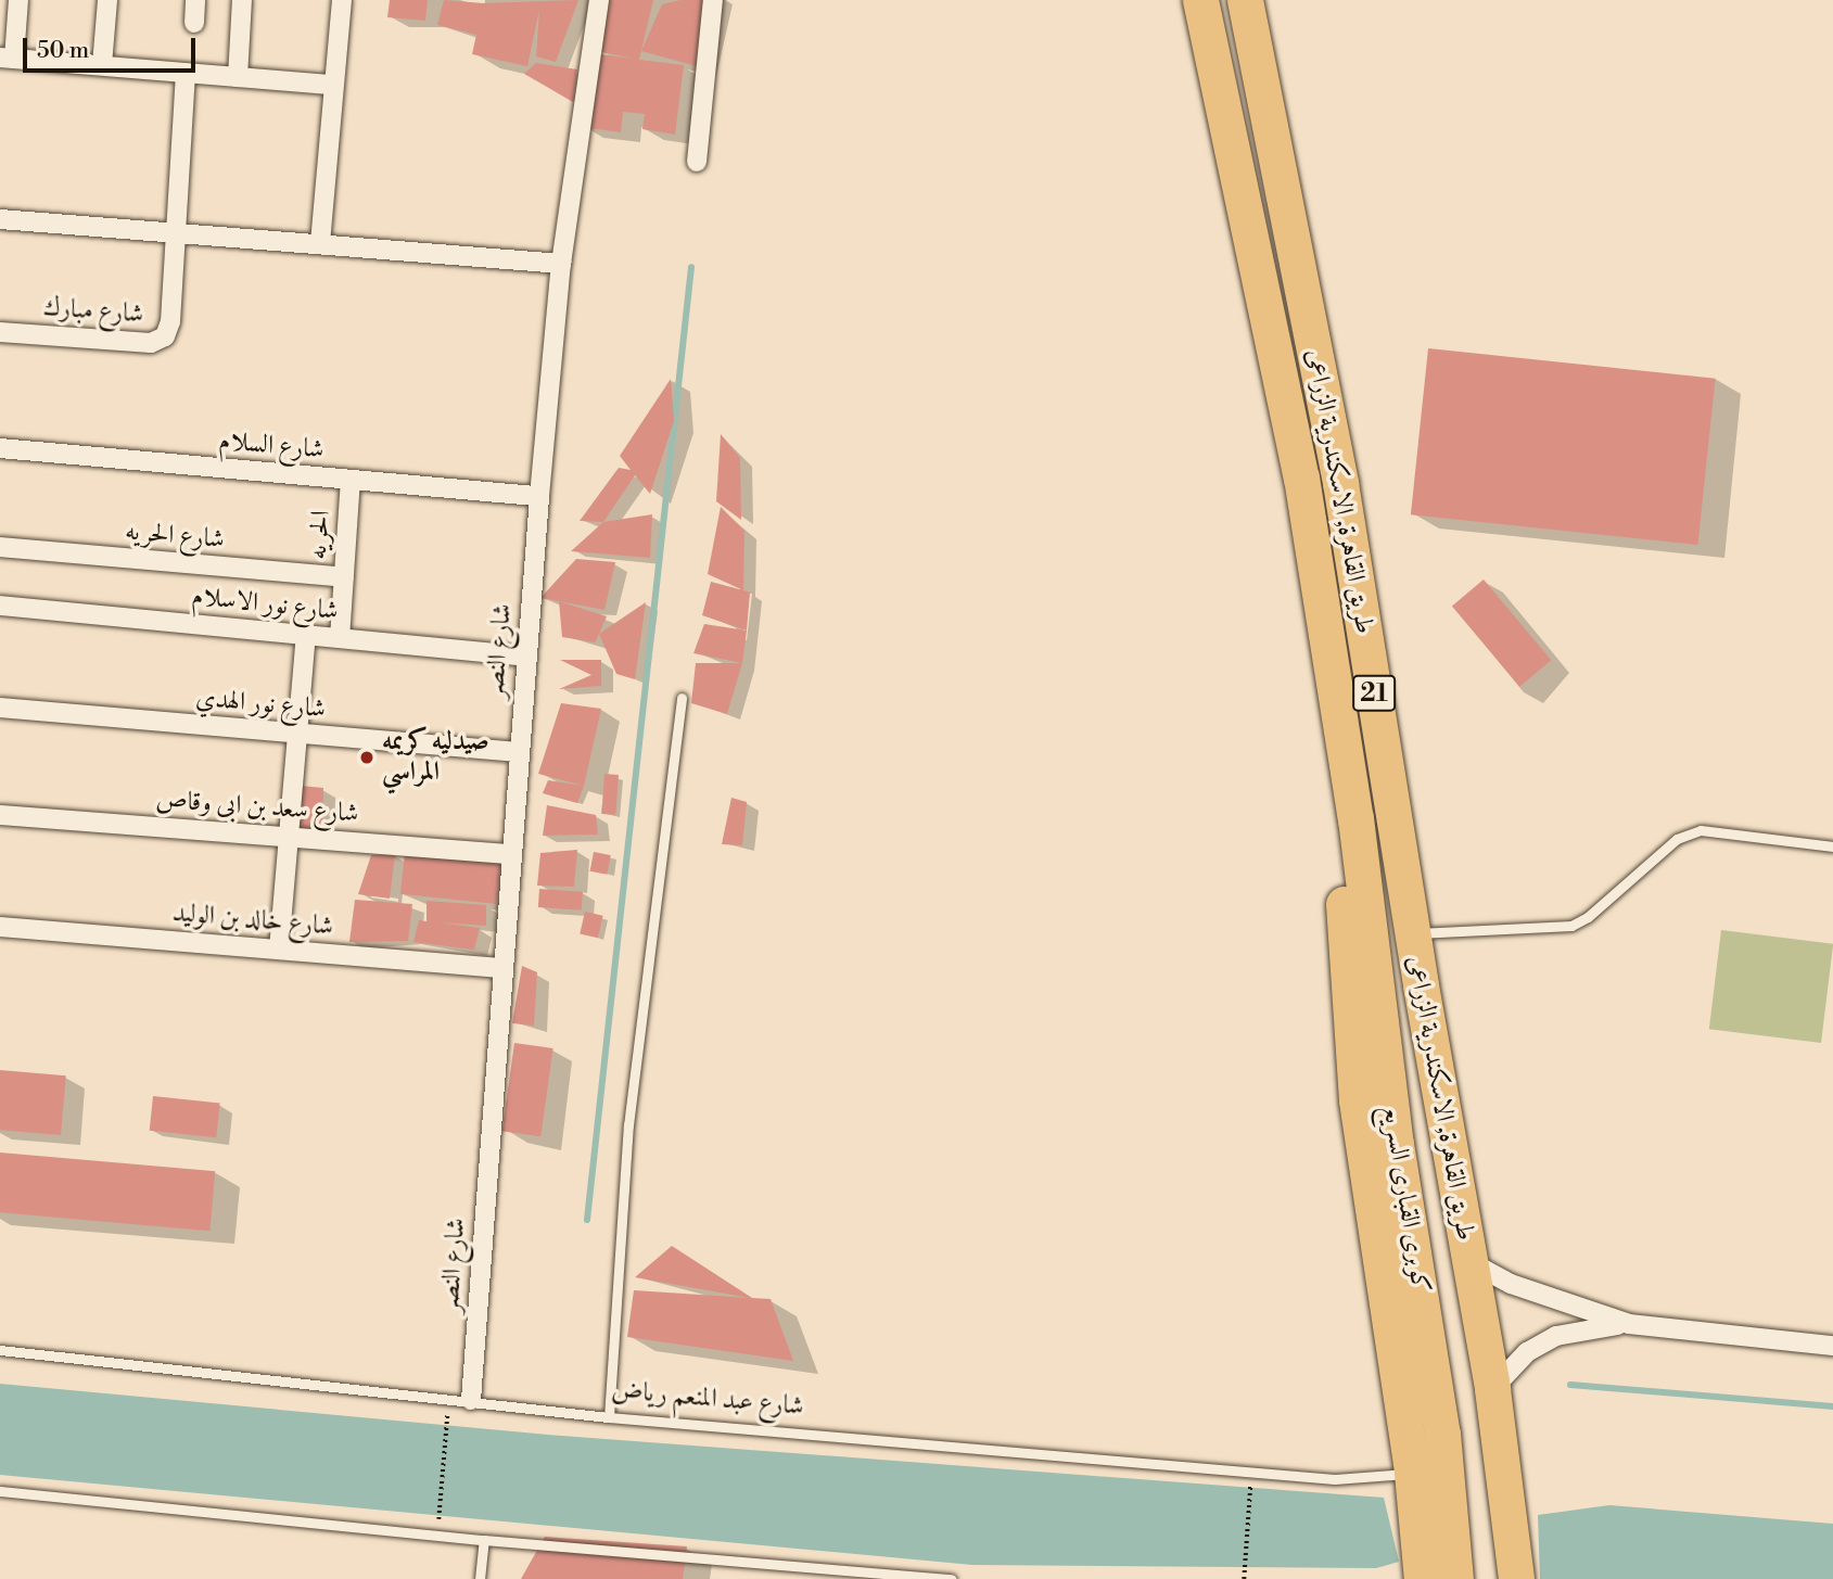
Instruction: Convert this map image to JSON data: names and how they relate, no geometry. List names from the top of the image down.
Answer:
{
  "streets": {
    "highway": ["طريق القاهرة, الاسكندرية الزراعى", "21", "كوبرى القبارى السريع"],
    "street": [
      "شارع مبارك",
      "شارع السلام",
      "الحريه",
      "شارع الحريه",
      "شارع نور الاسلام",
      "شارع النصر",
      "شارع نور الهدي",
      "شارع سعد بن ابى وقاص",
      "شارع خالد بن الوليد"
    ],
    "lane": ["شارع عبد المنعم رياض"]
  },
  "crossings": [
    ["شارع السلام", "الحريه"],
    ["شارع السلام", "شارع النصر"],
    ["طريق القاهرة, الاسكندرية الزراعى", "كوبرى القبارى السريع"],
    ["الحريه", "شارع الحريه"],
    ["الحريه", "شارع نور الاسلام"],
    ["شارع نور الاسلام", "شارع النصر"],
    ["شارع النصر", "شارع نور الهدي"],
    ["شارع النصر", "شارع سعد بن ابى وقاص"],
    ["شارع النصر", "شارع خالد بن الوليد"],
    ["شارع النصر", "شارع عبد المنعم رياض"]
  ],
  "places": ["صيدليه كريمه المراسي"],
  "scale_bar": "50 m"
}
